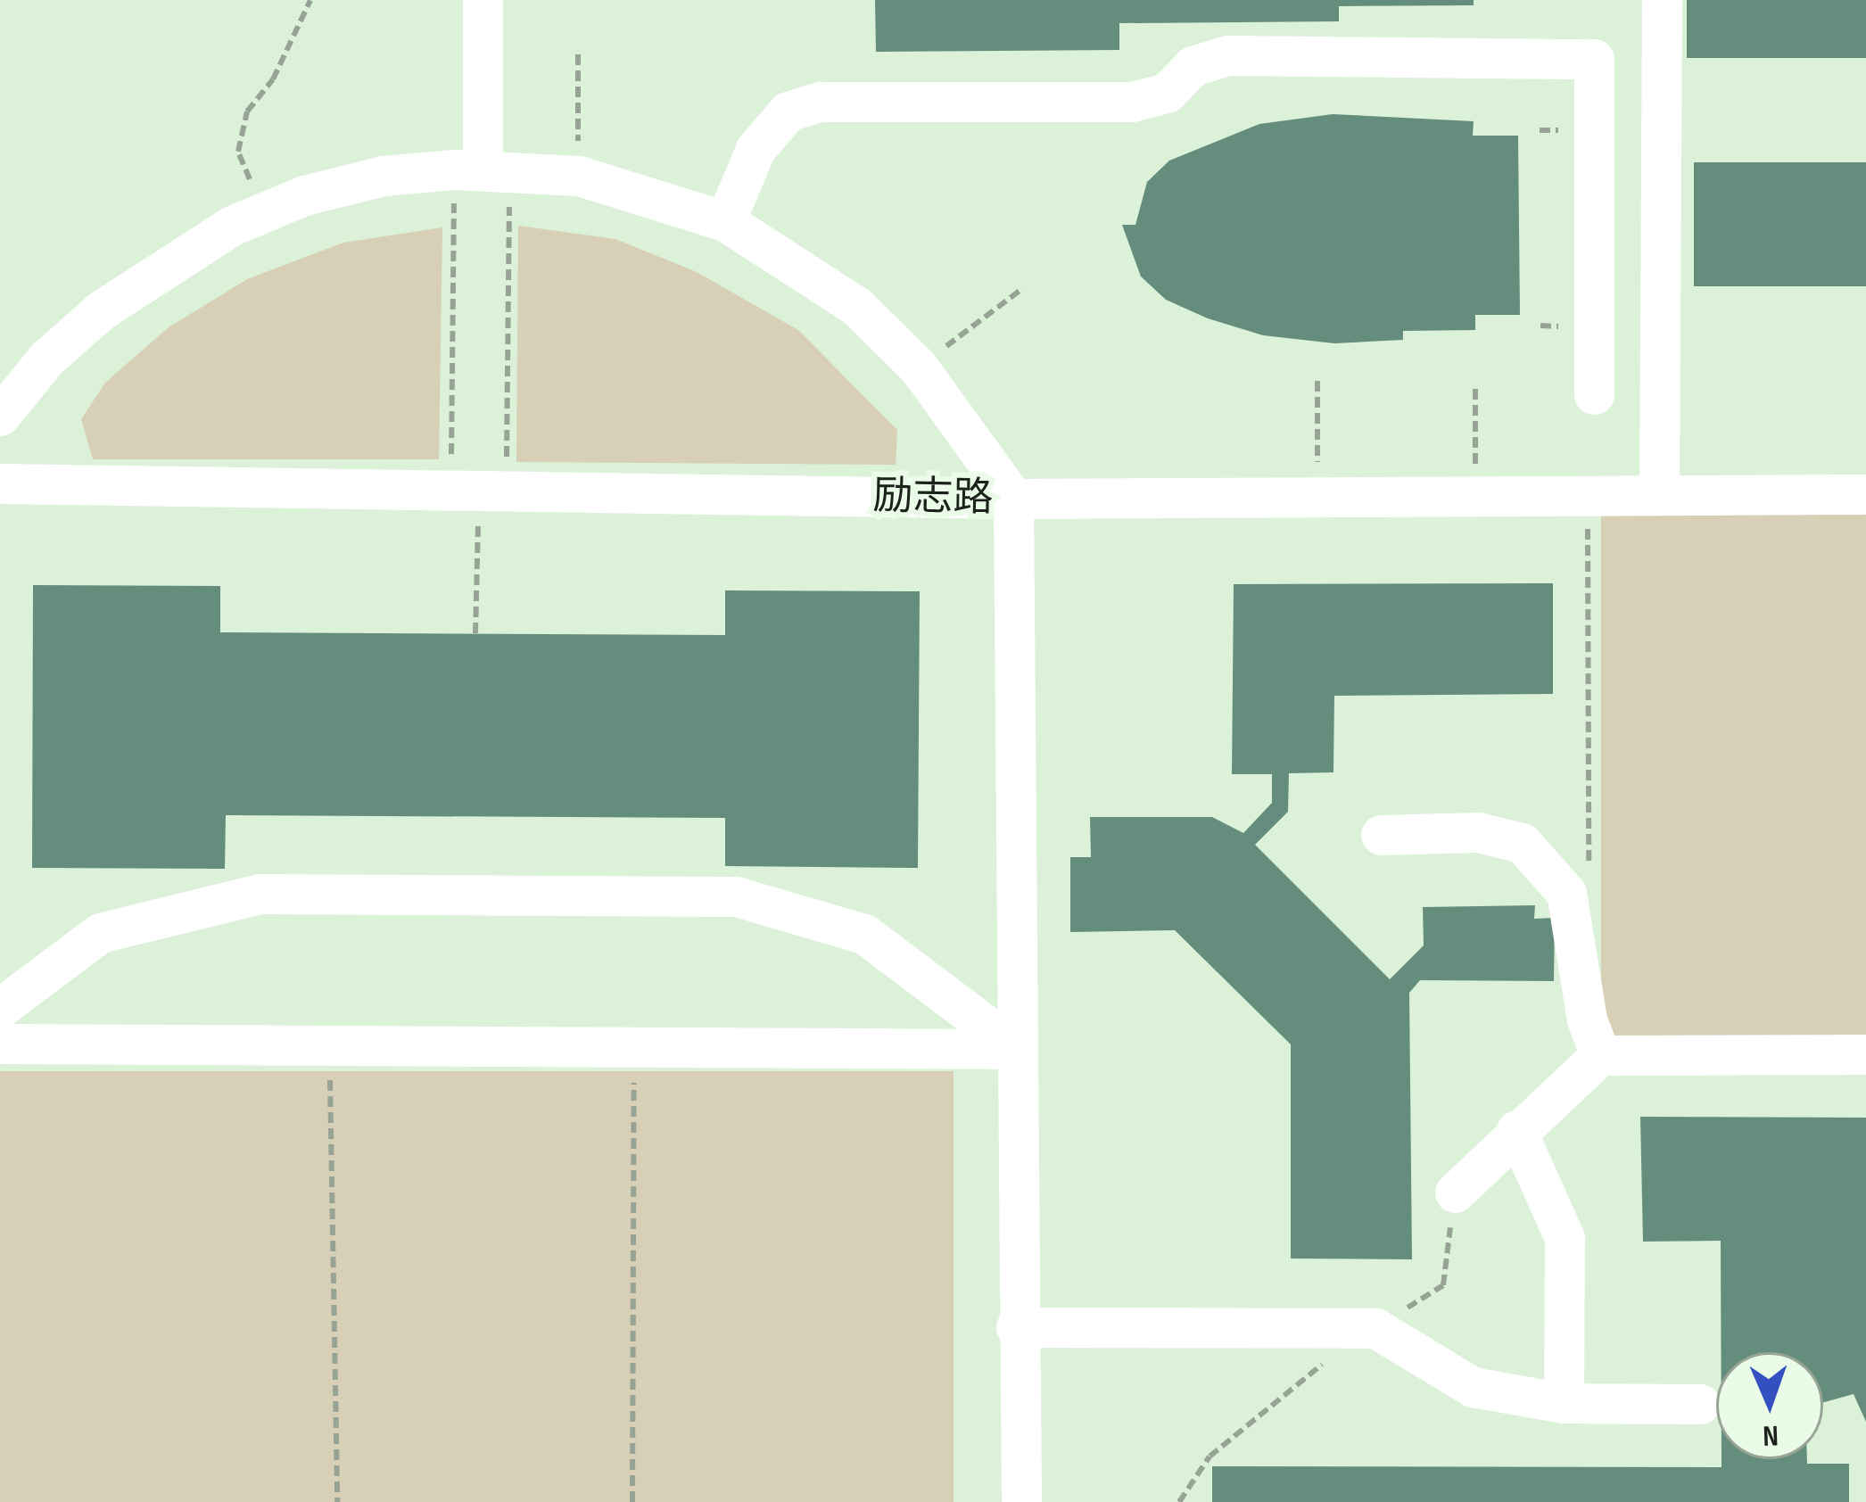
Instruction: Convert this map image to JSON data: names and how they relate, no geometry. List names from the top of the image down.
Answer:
{
  "streets": {
    "lane": ["励志路"]
  },
  "north": "bottom"
}
